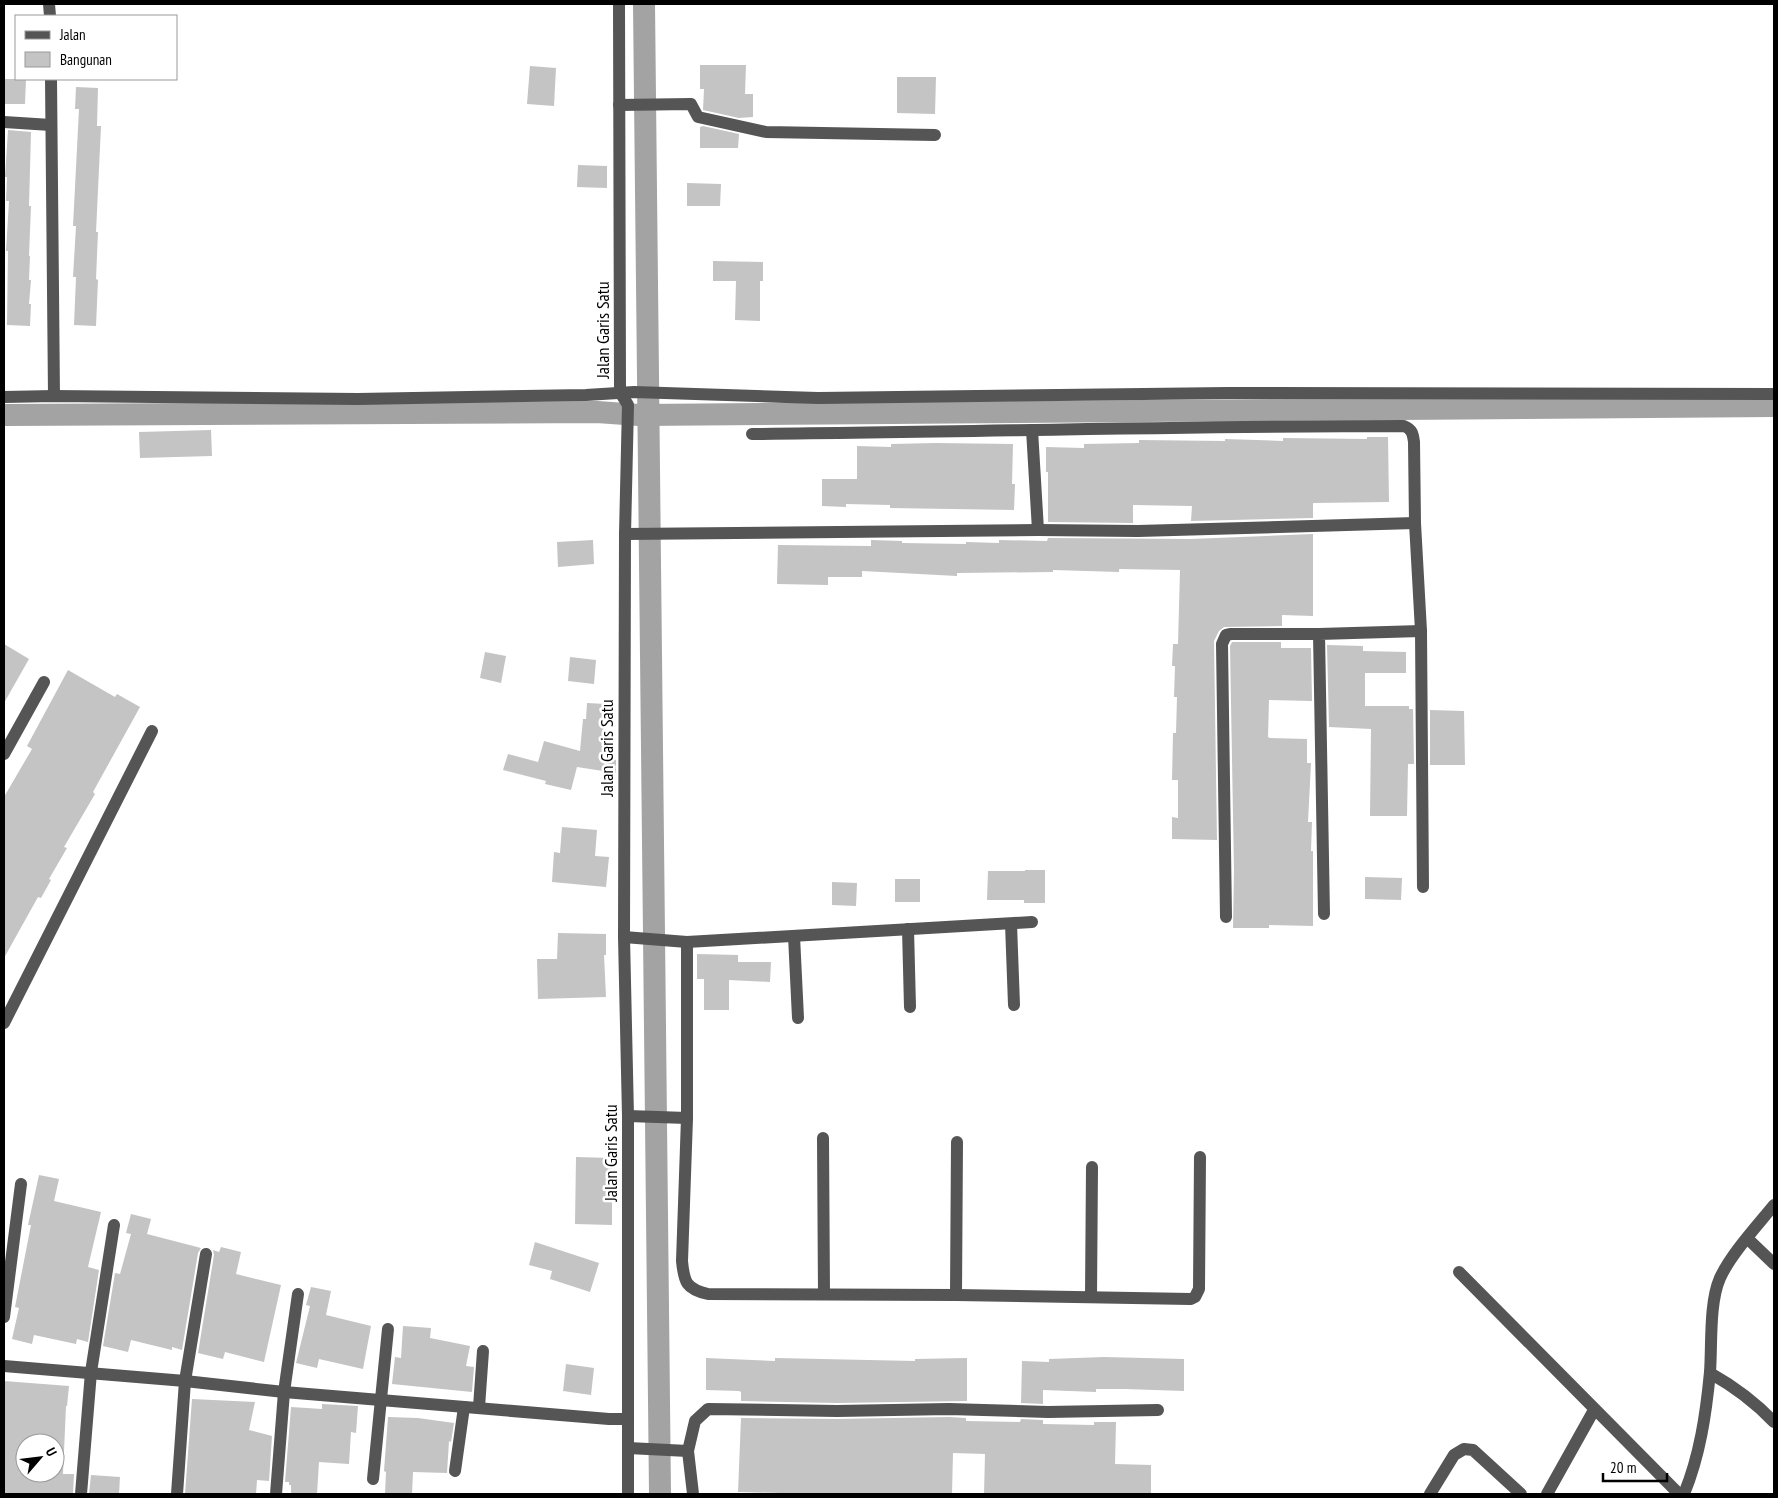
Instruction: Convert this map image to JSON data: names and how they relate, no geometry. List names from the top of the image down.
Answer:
{
  "streets": {
    "street": ["Jalan Garis Satu"]
  },
  "legend": ["Jalan", "Bangunan"],
  "scale_bar": "20 m",
  "north": "top right"
}
